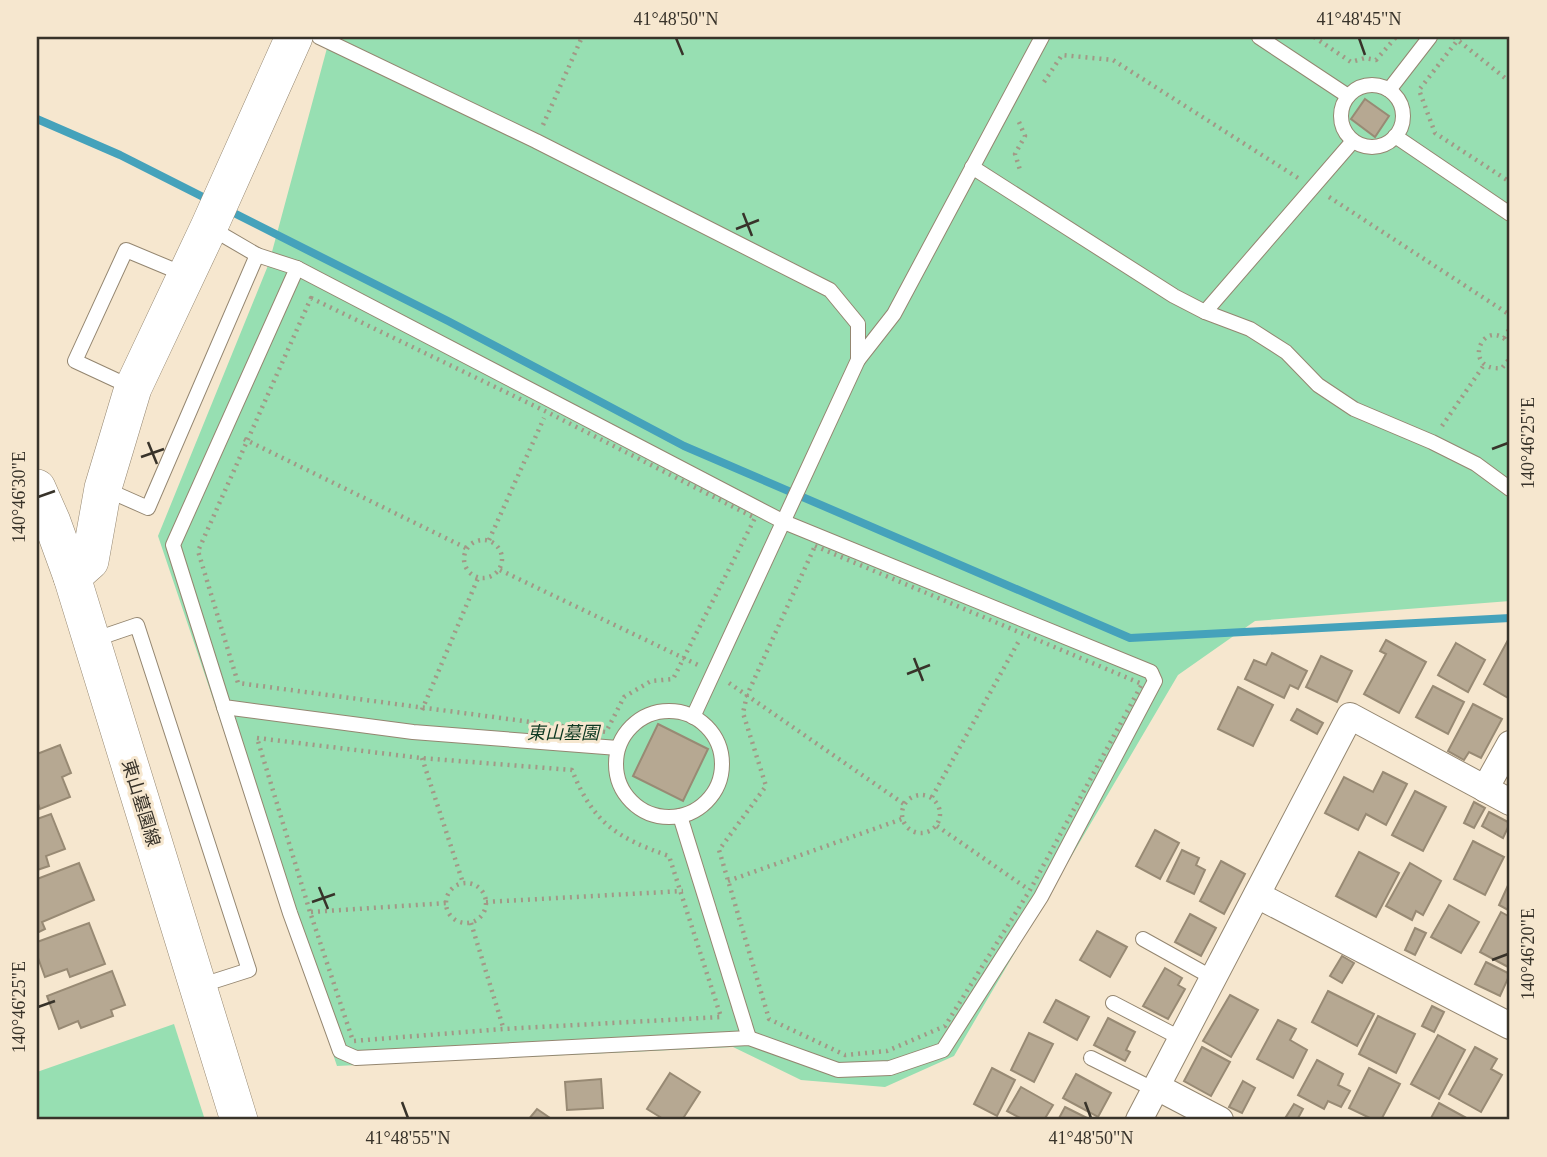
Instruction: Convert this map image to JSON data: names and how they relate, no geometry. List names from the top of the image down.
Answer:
{
  "streets": {
    "street": ["東山墓園線"]
  },
  "parks": ["東山墓園"],
  "coordinates": [
    "41°48'50\"N",
    "41°48'45\"N",
    "140°46'25\"E",
    "140°46'30\"E",
    "140°46'20\"E",
    "41°48'55\"N"
  ]
}
